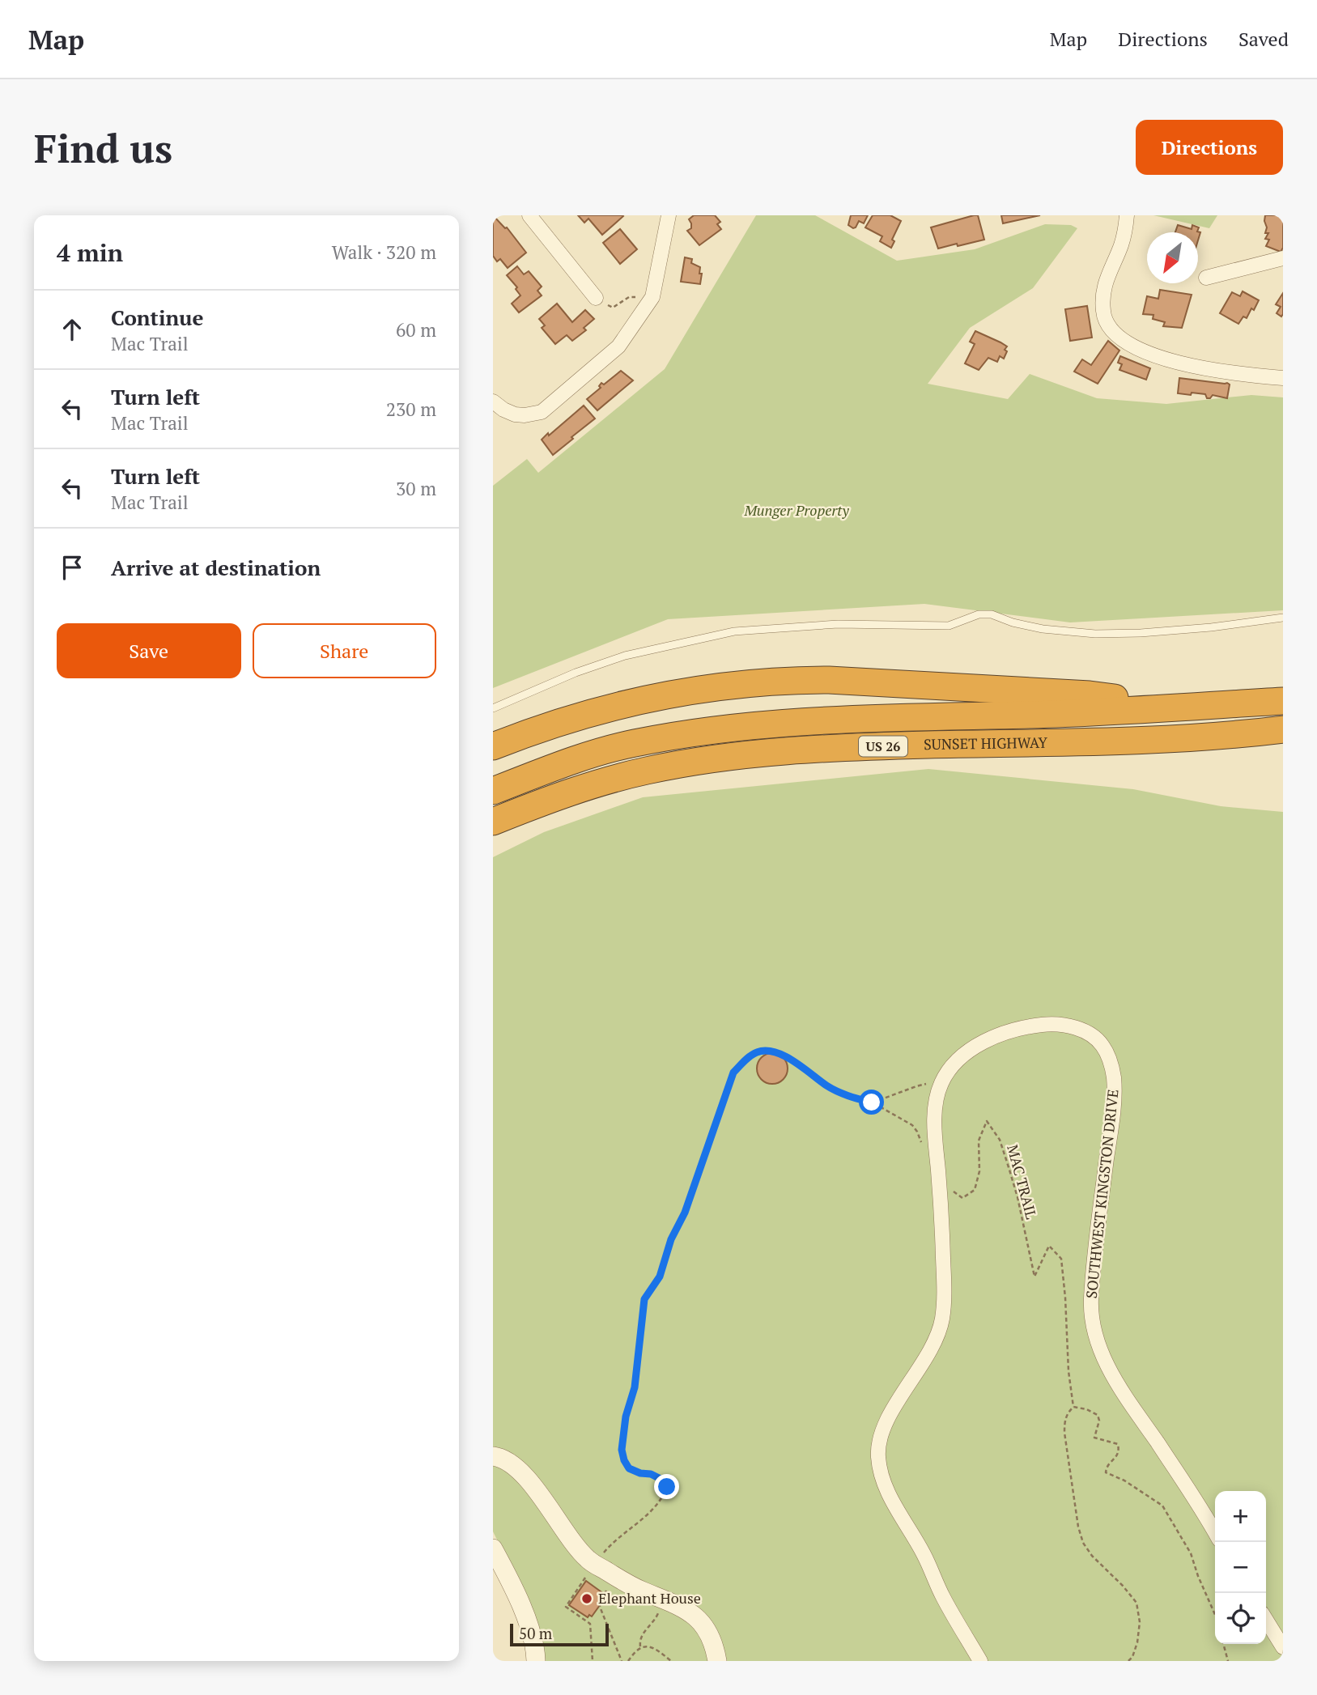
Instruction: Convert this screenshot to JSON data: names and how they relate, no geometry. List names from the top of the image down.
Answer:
{
  "streets": {
    "highway": ["SUNSET HIGHWAY", "US 26"],
    "street": ["SOUTHWEST KINGSTON DRIVE"],
    "path": ["MAC TRAIL"]
  },
  "crossings": [
    ["MAC TRAIL", "SOUTHWEST KINGSTON DRIVE"]
  ],
  "parks": ["Munger Property"],
  "places": ["Elephant House"],
  "scale_bar": "50 m",
  "north": "bottom left",
  "page": {
    "header": "Map",
    "nav": ["Map", "Directions", "Saved"],
    "buttons": [
      "Directions",
      ["Save", "Share"]
    ],
    "title": "Find us",
    "heading": ["4 min", "Walk · 320 m"],
    "list": [
      ["Continue", "Mac Trail", "60 m"],
      ["Turn left", "Mac Trail", "230 m"],
      ["Turn left", "Mac Trail", "30 m"],
      "Arrive at destination"
    ],
    "map_buttons": ["+", "−"],
    "scale": "50 m"
  }
}
